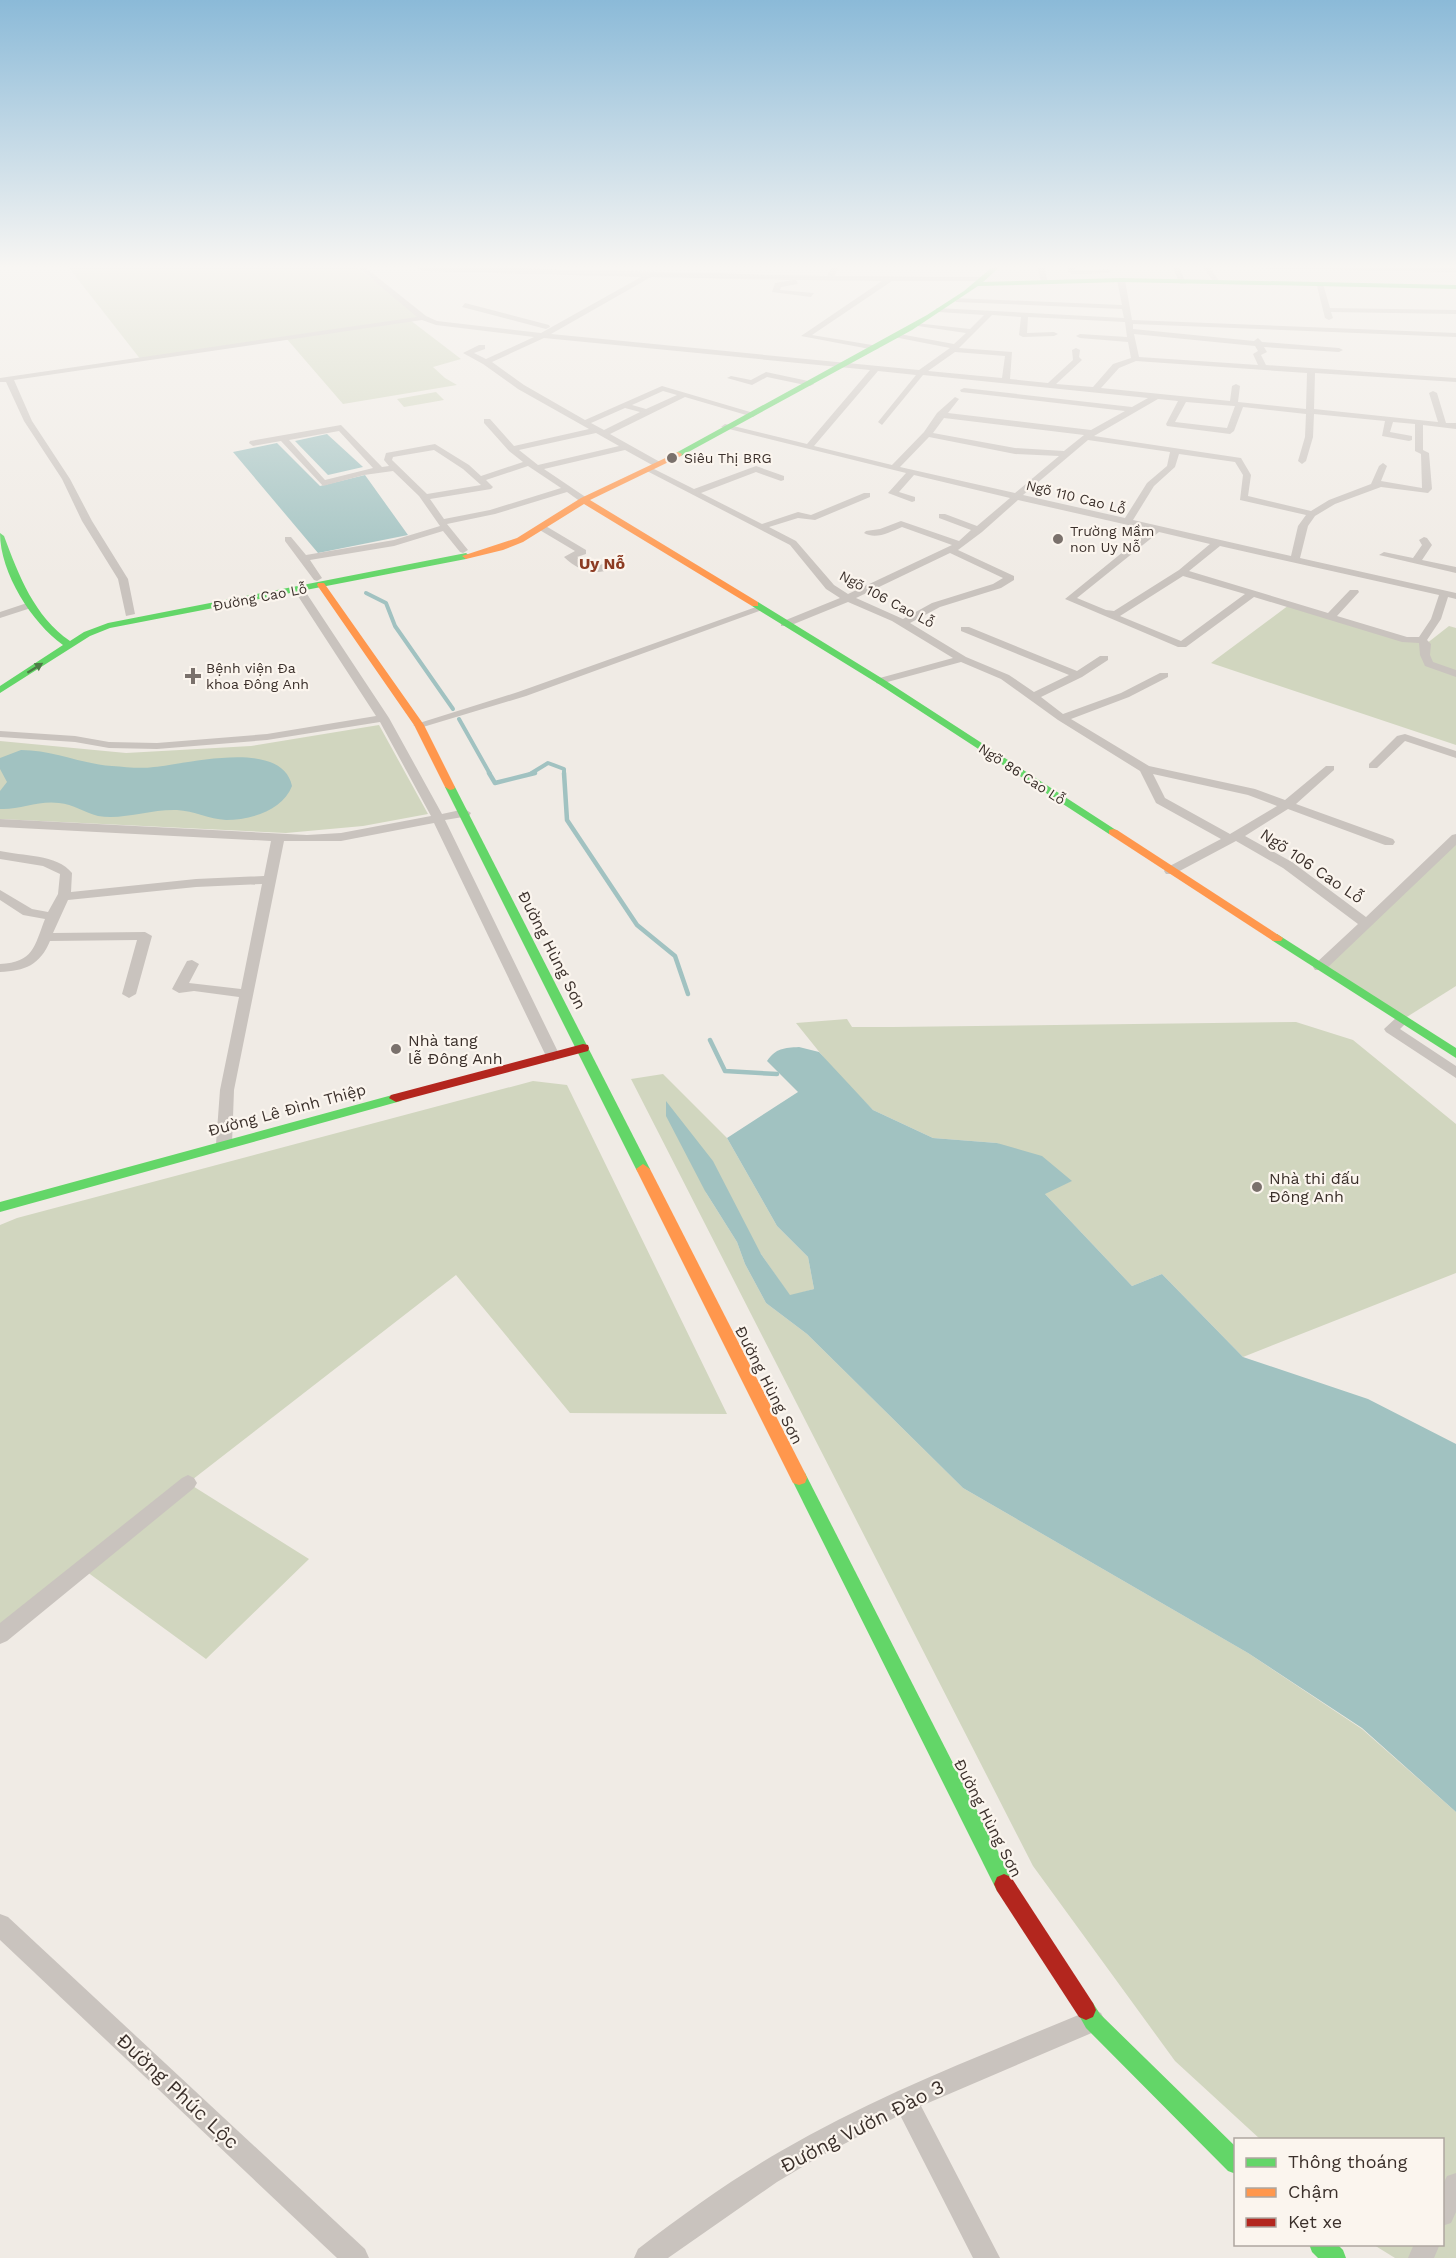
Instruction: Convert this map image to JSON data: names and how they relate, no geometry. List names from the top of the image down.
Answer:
{
  "streets": {
    "street": [
      "Ngõ 110 Cao Lỗ",
      "Đường Cao Lỗ",
      "Ngõ 106 Cao Lỗ",
      "Ngõ 86 Cao Lỗ",
      "Đường Hùng Sơn",
      "Đường Lê Đình Thiệp",
      "Đường Phúc Lộc",
      "Đường Vườn Đào 3"
    ]
  },
  "crossings": [
    ["Ngõ 110 Cao Lỗ", "Đường Cao Lỗ"],
    ["Đường Cao Lỗ", "Ngõ 106 Cao Lỗ"],
    ["Đường Cao Lỗ", "Ngõ 86 Cao Lỗ"],
    ["Đường Cao Lỗ", "Đường Hùng Sơn"],
    ["Đường Hùng Sơn", "Đường Lê Đình Thiệp"],
    ["Đường Hùng Sơn", "Đường Vườn Đào 3"]
  ],
  "districts": ["Uy Nỗ"],
  "places": {
    "other": [
      "Siêu Thị BRG",
      "Trường Mầm non Uy Nỗ",
      "Nhà tang lễ Đông Anh",
      "Nhà thi đấu Đông Anh"
    ],
    "health": ["Bệnh viện Đa khoa Đông Anh"]
  },
  "legend": ["Thông thoáng", "Chậm", "Kẹt xe"]
}
